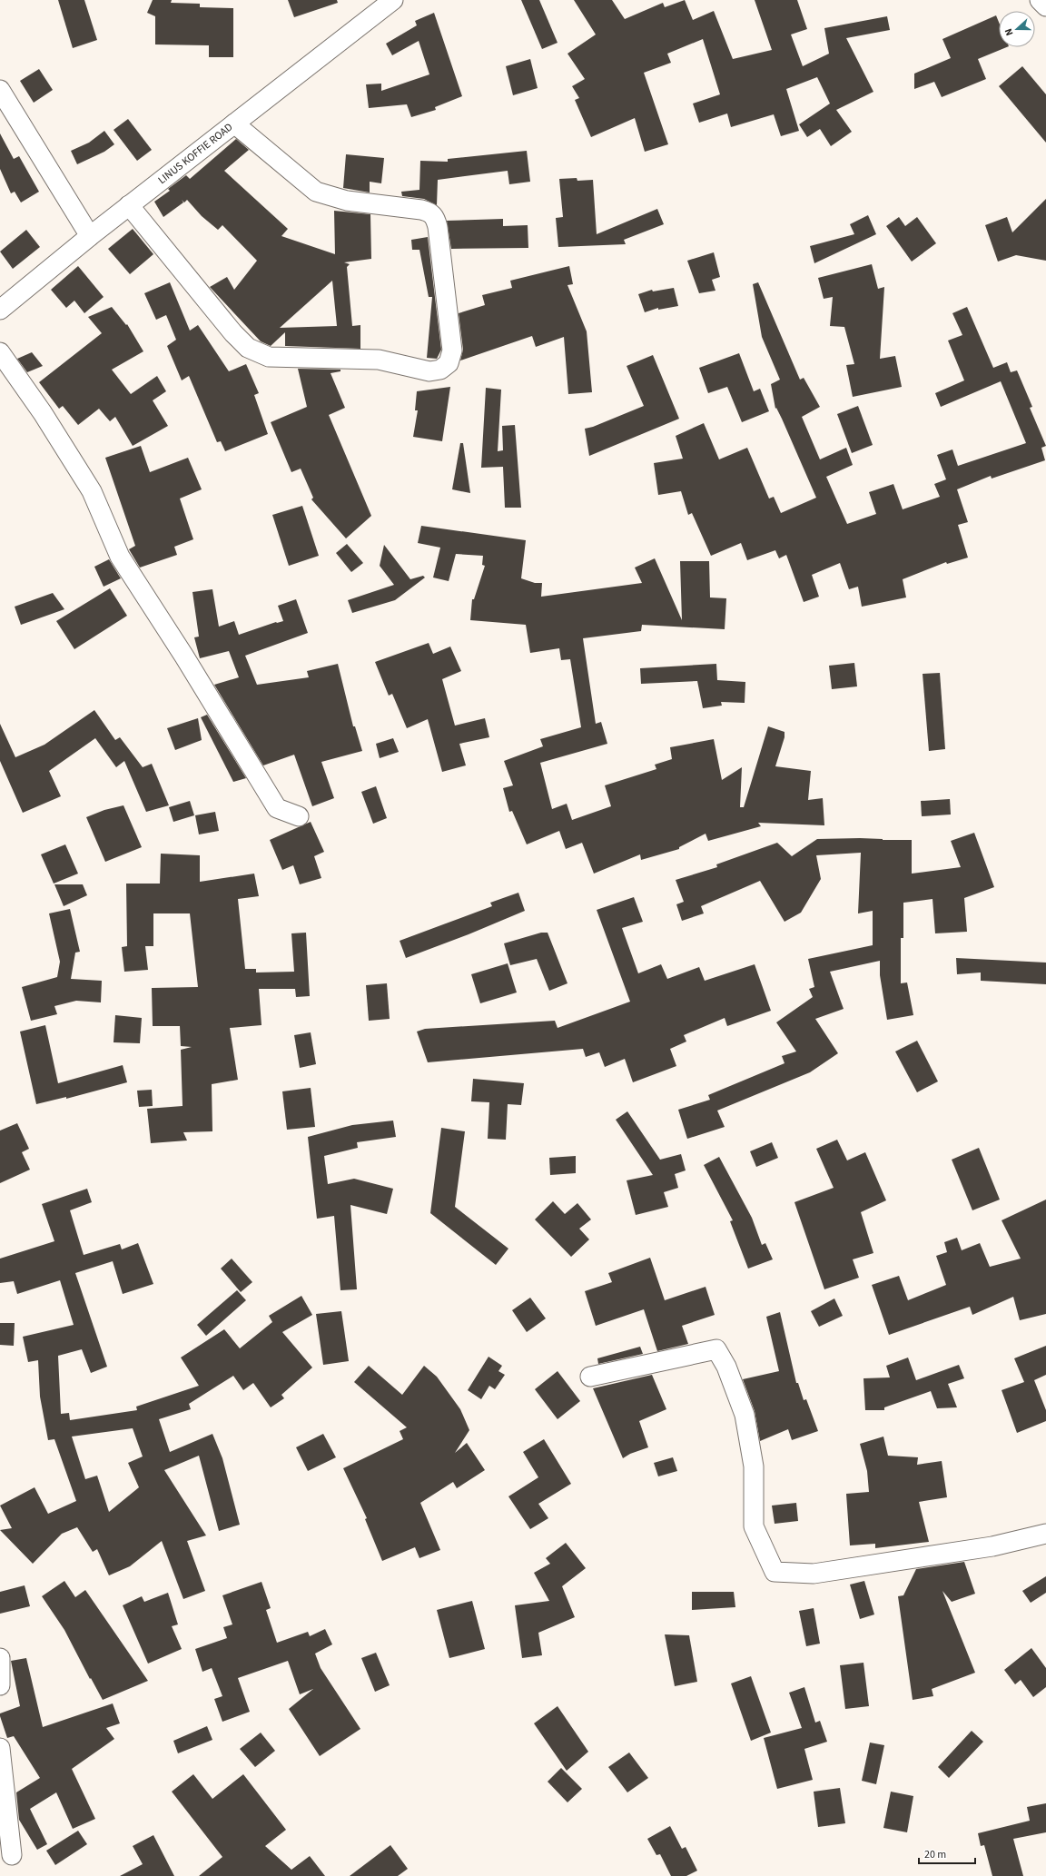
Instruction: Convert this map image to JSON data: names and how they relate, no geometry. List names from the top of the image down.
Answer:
{
  "streets": {
    "street": ["LINUS KOFFIE ROAD"]
  },
  "scale_bar": "20 m",
  "north": "left"
}
